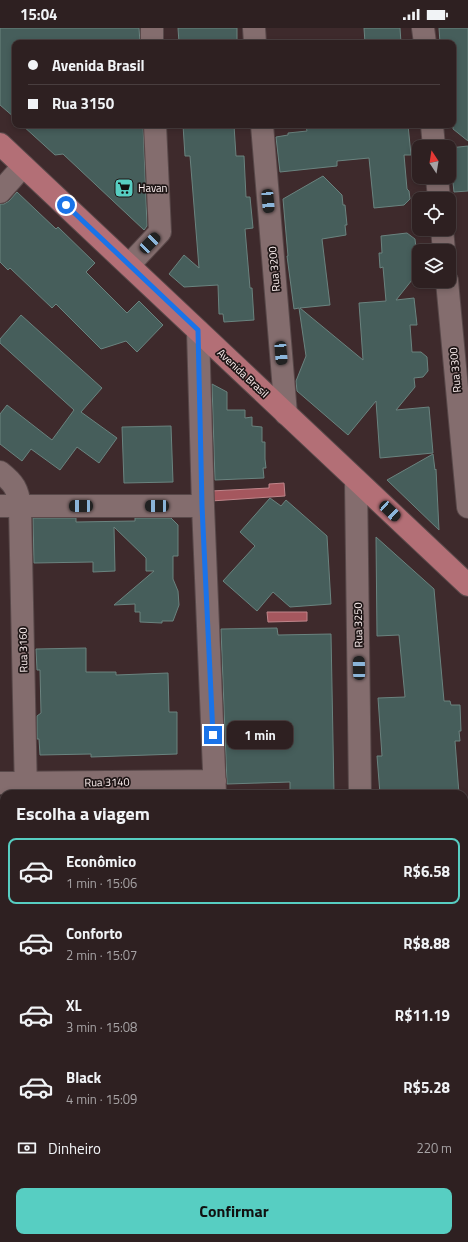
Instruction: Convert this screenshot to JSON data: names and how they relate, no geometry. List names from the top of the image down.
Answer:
{
  "streets": {
    "main road": ["Avenida Brasil"],
    "street": [
      "Rua 3200",
      "Rua 3300",
      "Rua 3250",
      "Rua 3160",
      "Rua 3140"
    ]
  },
  "crossings": [
    ["Rua 3200", "Avenida Brasil"],
    ["Avenida Brasil", "Rua 3250"],
    ["Rua 3160", "Rua 3140"]
  ],
  "places": {
    "supermarket": ["Havan"]
  },
  "north": "top",
  "page": {
    "status": "15:04",
    "banner": ["Avenida Brasil", "Rua 3150"],
    "bubble": "1 min",
    "heading": "Escolha a viagem",
    "list": [
      {
        "name": "Econômico",
        "note": "1 min · 15:06",
        "value": "R$6.58"
      },
      {
        "name": "Conforto",
        "note": "2 min · 15:07",
        "value": "R$8.88"
      },
      {
        "name": "XL",
        "note": "3 min · 15:08",
        "value": "R$11.19"
      },
      {
        "name": "Black",
        "note": "4 min · 15:09",
        "value": "R$5.28"
      }
    ],
    "pay": ["Dinheiro", "220 m"],
    "buttons": "Confirmar"
  }
}
